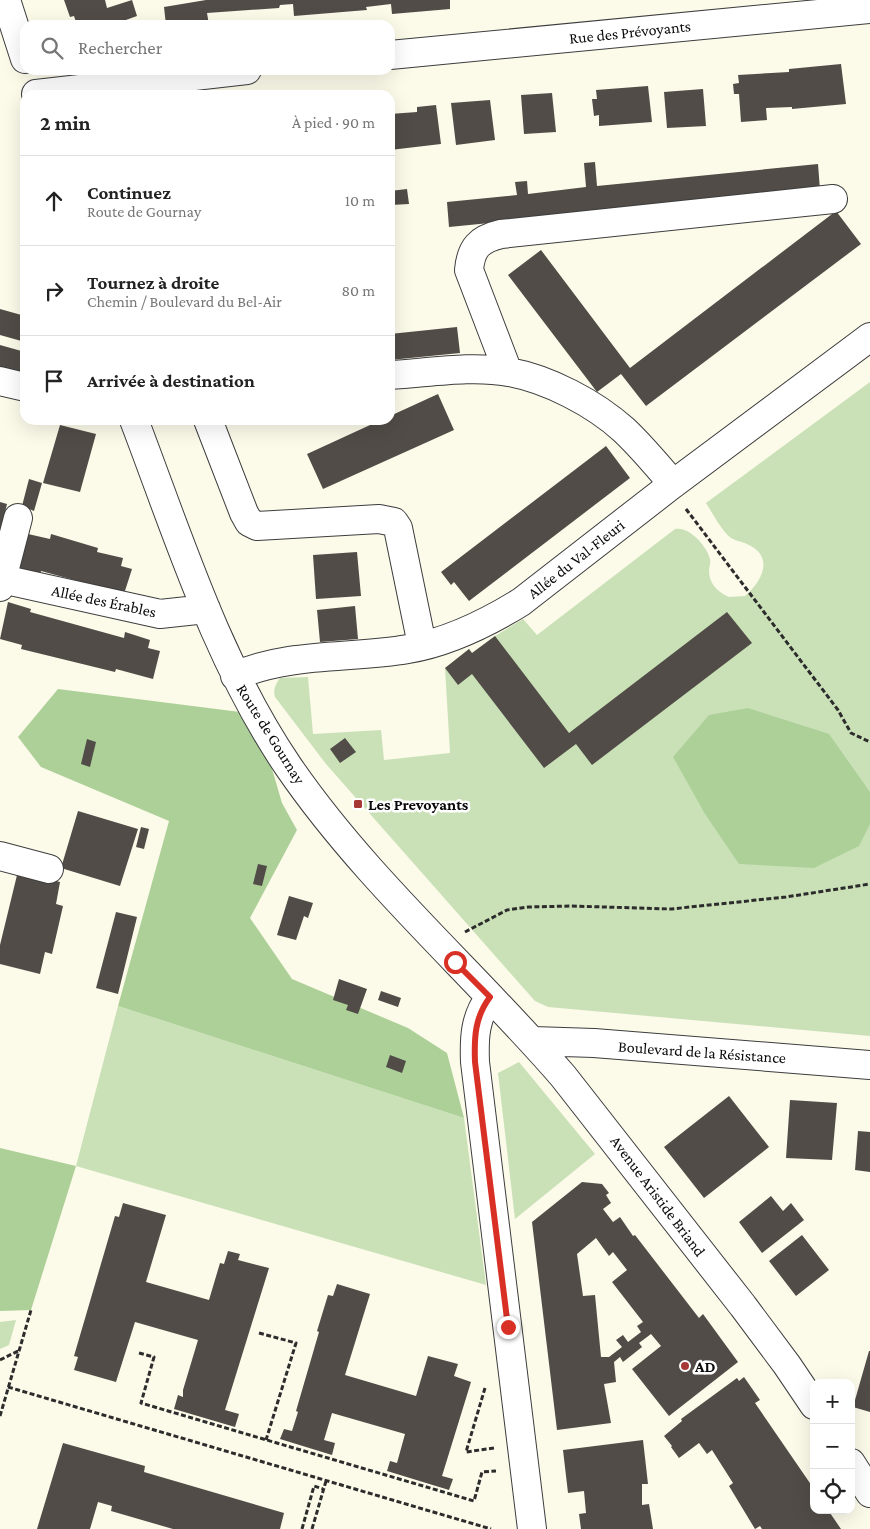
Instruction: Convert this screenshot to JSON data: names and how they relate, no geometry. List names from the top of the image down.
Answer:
{
  "streets": {
    "street": [
      "Rue des Prévoyants",
      "Allée du Val-Fleuri",
      "Allée des Érables",
      "Route de Gournay",
      "Boulevard de la Résistance",
      "Avenue Aristide Briand"
    ]
  },
  "crossings": [
    ["Allée du Val-Fleuri", "Route de Gournay"],
    ["Allée des Érables", "Route de Gournay"],
    ["Route de Gournay", "Avenue Aristide Briand"],
    ["Boulevard de la Résistance", "Avenue Aristide Briand"]
  ],
  "places": {
    "transit": ["Les Prevoyants"],
    "other": ["AD"]
  },
  "page": {
    "search": "Rechercher",
    "heading": ["2 min", "À pied · 90 m"],
    "list": [
      ["Continuez", "Route de Gournay", "10 m"],
      ["Tournez à droite", "Chemin / Boulevard du Bel-Air", "80 m"],
      "Arrivée à destination"
    ],
    "map_buttons": ["+", "−"]
  }
}
